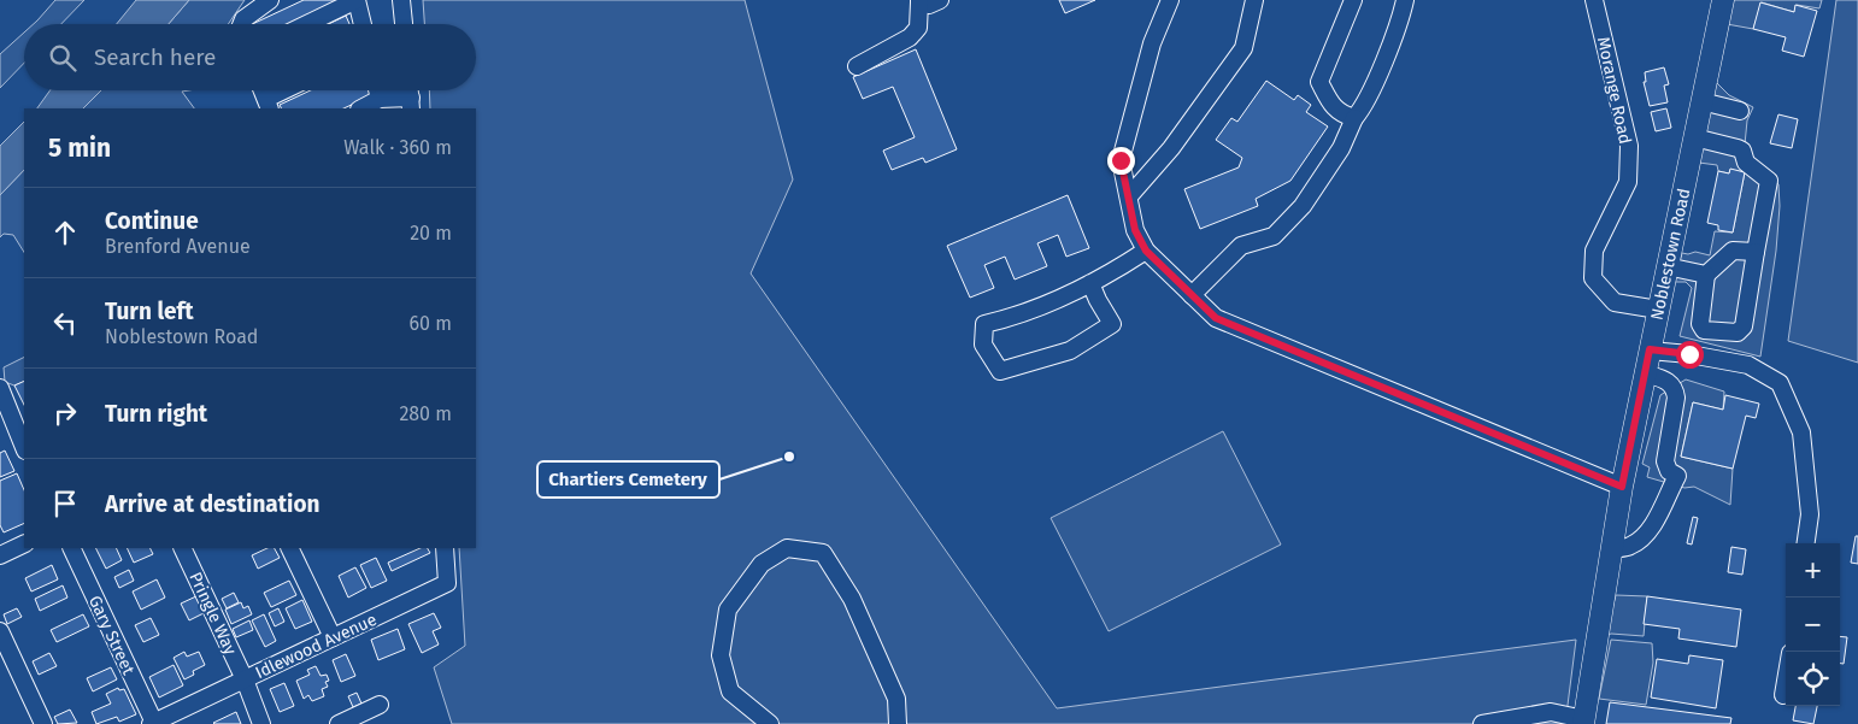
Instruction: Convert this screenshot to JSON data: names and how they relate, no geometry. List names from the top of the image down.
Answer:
{
  "streets": {
    "main road": ["Noblestown Road"],
    "street": [
      "Morange Road",
      "Pringle Way",
      "Gary Street",
      "Idlewood Avenue"
    ]
  },
  "crossings": [
    ["Morange Road", "Noblestown Road"],
    ["Pringle Way", "Idlewood Avenue"],
    ["Gary Street", "Idlewood Avenue"]
  ],
  "places": ["Chartiers Cemetery"],
  "page": {
    "search": "Search here",
    "heading": ["5 min", "Walk · 360 m"],
    "list": [
      ["Continue", "Brenford Avenue", "20 m"],
      ["Turn left", "Noblestown Road", "60 m"],
      ["Turn right", "280 m"],
      "Arrive at destination"
    ],
    "map_buttons": ["+", "−"]
  }
}
